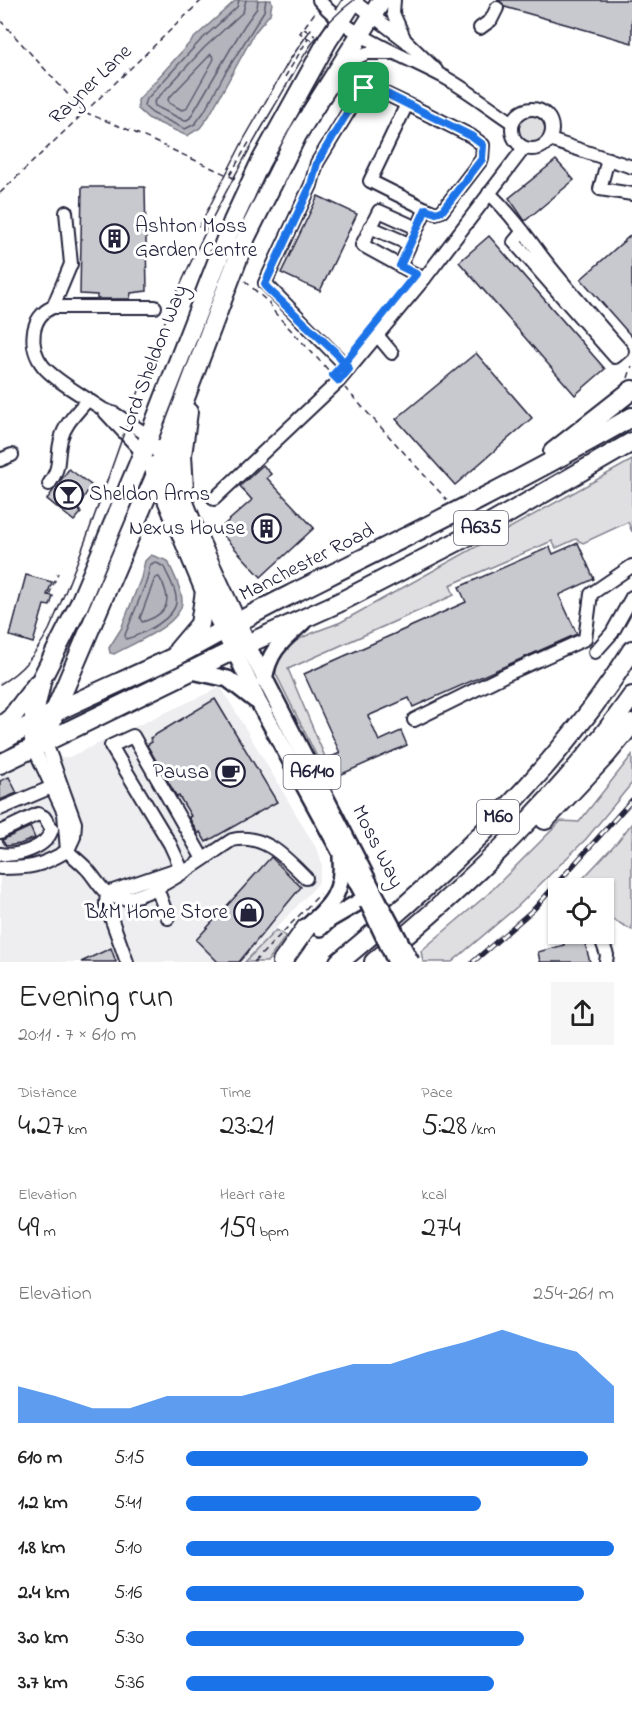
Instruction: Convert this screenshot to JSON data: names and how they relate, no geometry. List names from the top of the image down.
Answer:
{
  "streets": {
    "highway": [
      "Lord Sheldon Way",
      "A635",
      "Manchester Road",
      "A6140",
      "M60",
      "Moss Way"
    ],
    "path": ["Rayner Lane"]
  },
  "crossings": [
    ["Lord Sheldon Way", "Manchester Road"],
    ["Lord Sheldon Way", "A6140"],
    ["Manchester Road", "A6140"],
    ["Manchester Road", "Moss Way"],
    ["A6140", "Moss Way"]
  ],
  "places": {
    "building": ["Ashton Moss Garden Centre", "Nexus House"],
    "bar": ["Sheldon Arms"],
    "cafe": ["Pausa"],
    "shop": ["B&M Home Store"]
  },
  "page": {
    "heading": ["Evening run", "20:11 · 7 × 610 m"],
    "stats": [
      ["Distance", "4.27 km"],
      ["Time", "23:21"],
      ["Pace", "5:28 /km"],
      ["Elevation", "49 m"],
      ["Heart rate", "159 bpm"],
      ["kcal", "274"]
    ],
    "chart": ["Elevation", "254–261 m"],
    "list": [
      {
        "name": "610 m",
        "note": "5:15"
      },
      {
        "name": "1.2 km",
        "note": "5:41"
      },
      {
        "name": "1.8 km",
        "note": "5:10"
      },
      {
        "name": "2.4 km",
        "note": "5:16"
      },
      {
        "name": "3.0 km",
        "note": "5:30"
      },
      {
        "name": "3.7 km",
        "note": "5:36"
      }
    ]
  }
}
